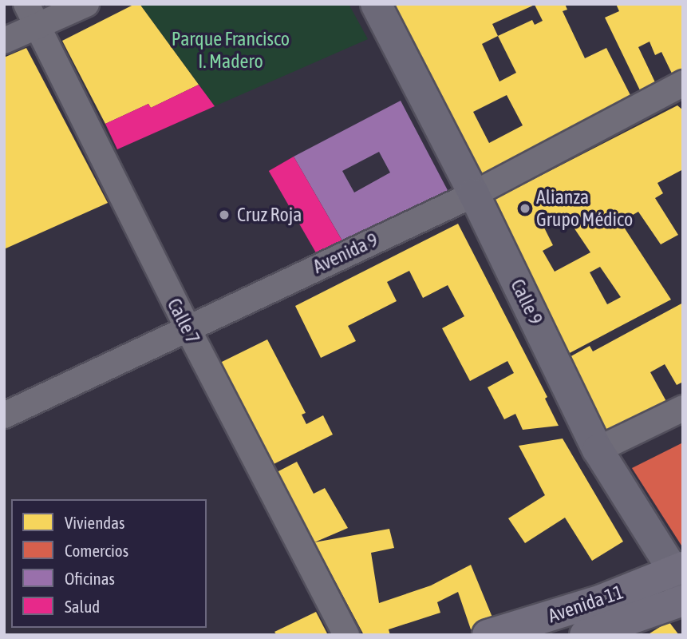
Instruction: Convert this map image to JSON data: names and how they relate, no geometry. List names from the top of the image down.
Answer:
{
  "streets": {
    "main road": ["Calle 9", "Avenida 11"],
    "street": ["Avenida 9", "Calle 7"]
  },
  "crossings": [
    ["Avenida 9", "Calle 9"],
    ["Avenida 9", "Calle 7"],
    ["Calle 9", "Avenida 11"]
  ],
  "parks": ["Parque Francisco I. Madero"],
  "places": ["Alianza Grupo Médico", "Cruz Roja"],
  "legend": [
    "Viviendas",
    "Comercios",
    "Oficinas",
    "Salud"
  ]
}
